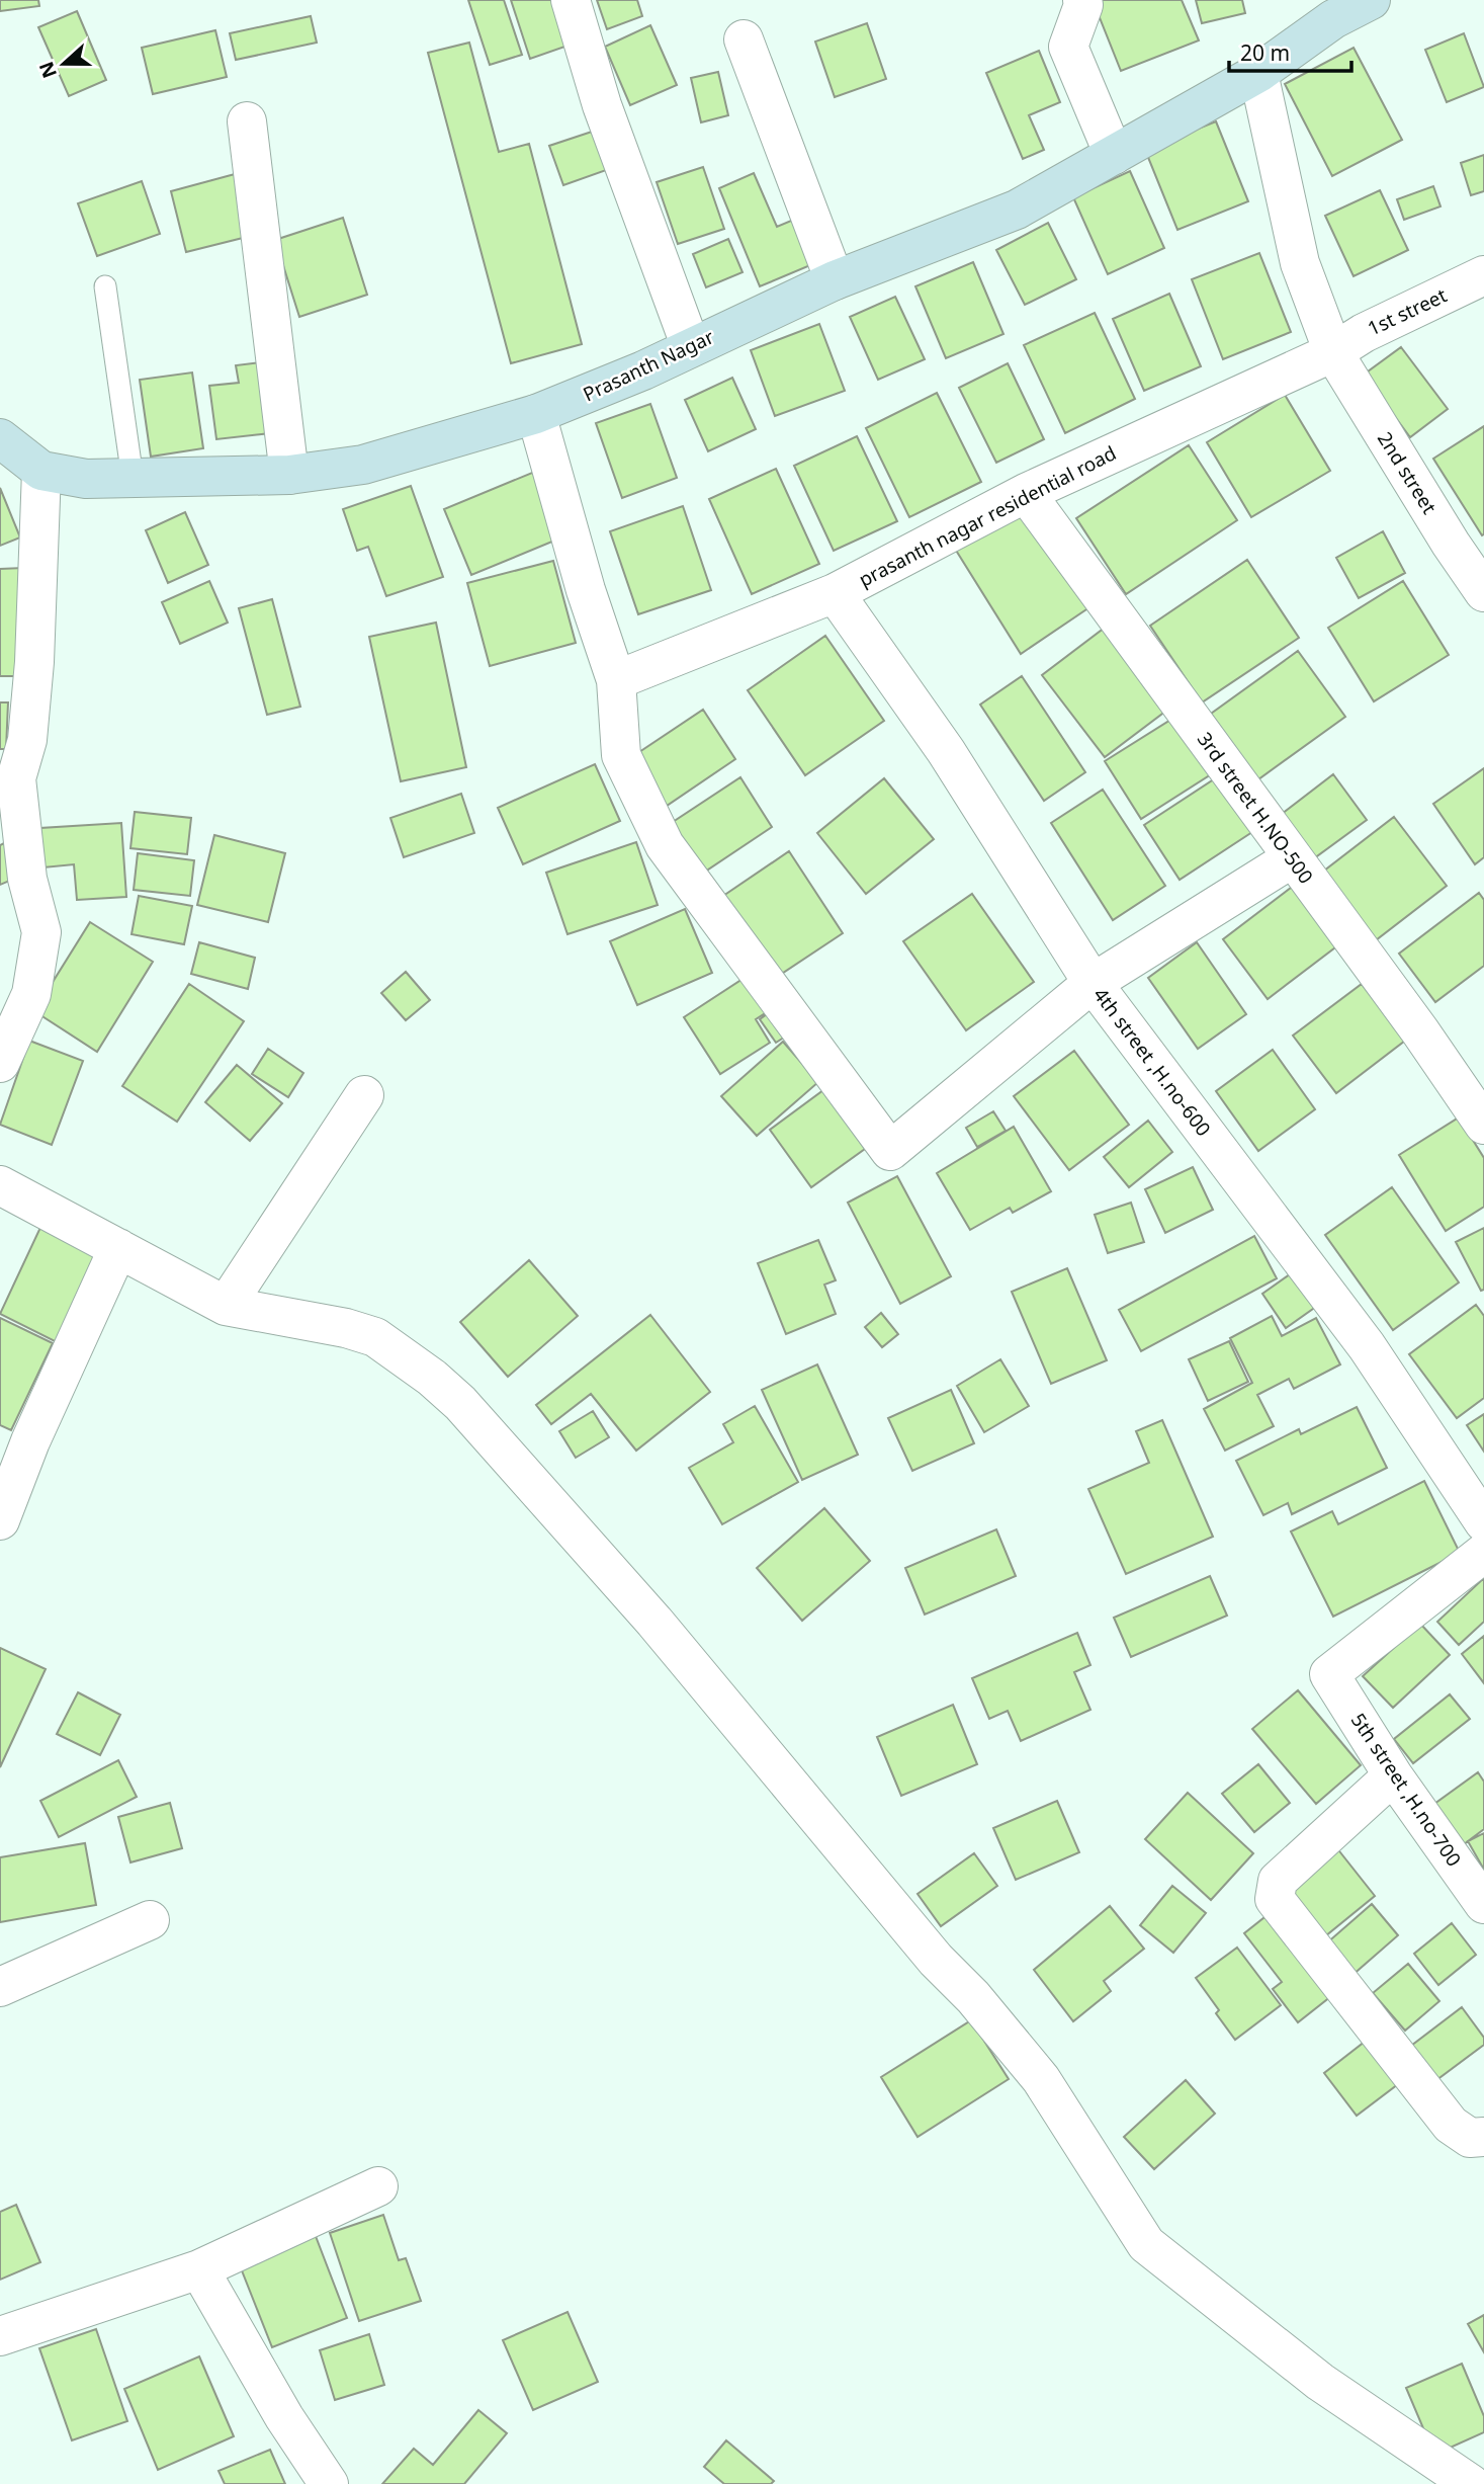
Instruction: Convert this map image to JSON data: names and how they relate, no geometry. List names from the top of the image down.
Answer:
{
  "streets": {
    "street": [
      "1st street",
      "Prasanth Nagar",
      "2nd street",
      "prasanth nagar residential road",
      "3rd street H.NO-500",
      "4th street ,H.no-600",
      "5th street ,H.no-700"
    ]
  },
  "crossings": [
    ["1st street", "2nd street"],
    ["1st street", "prasanth nagar residential road"],
    ["Prasanth Nagar", "2nd street"],
    ["2nd street", "prasanth nagar residential road"],
    ["prasanth nagar residential road", "3rd street H.NO-500"],
    ["prasanth nagar residential road", "4th street ,H.no-600"]
  ],
  "scale_bar": "20 m",
  "north": "left"
}
